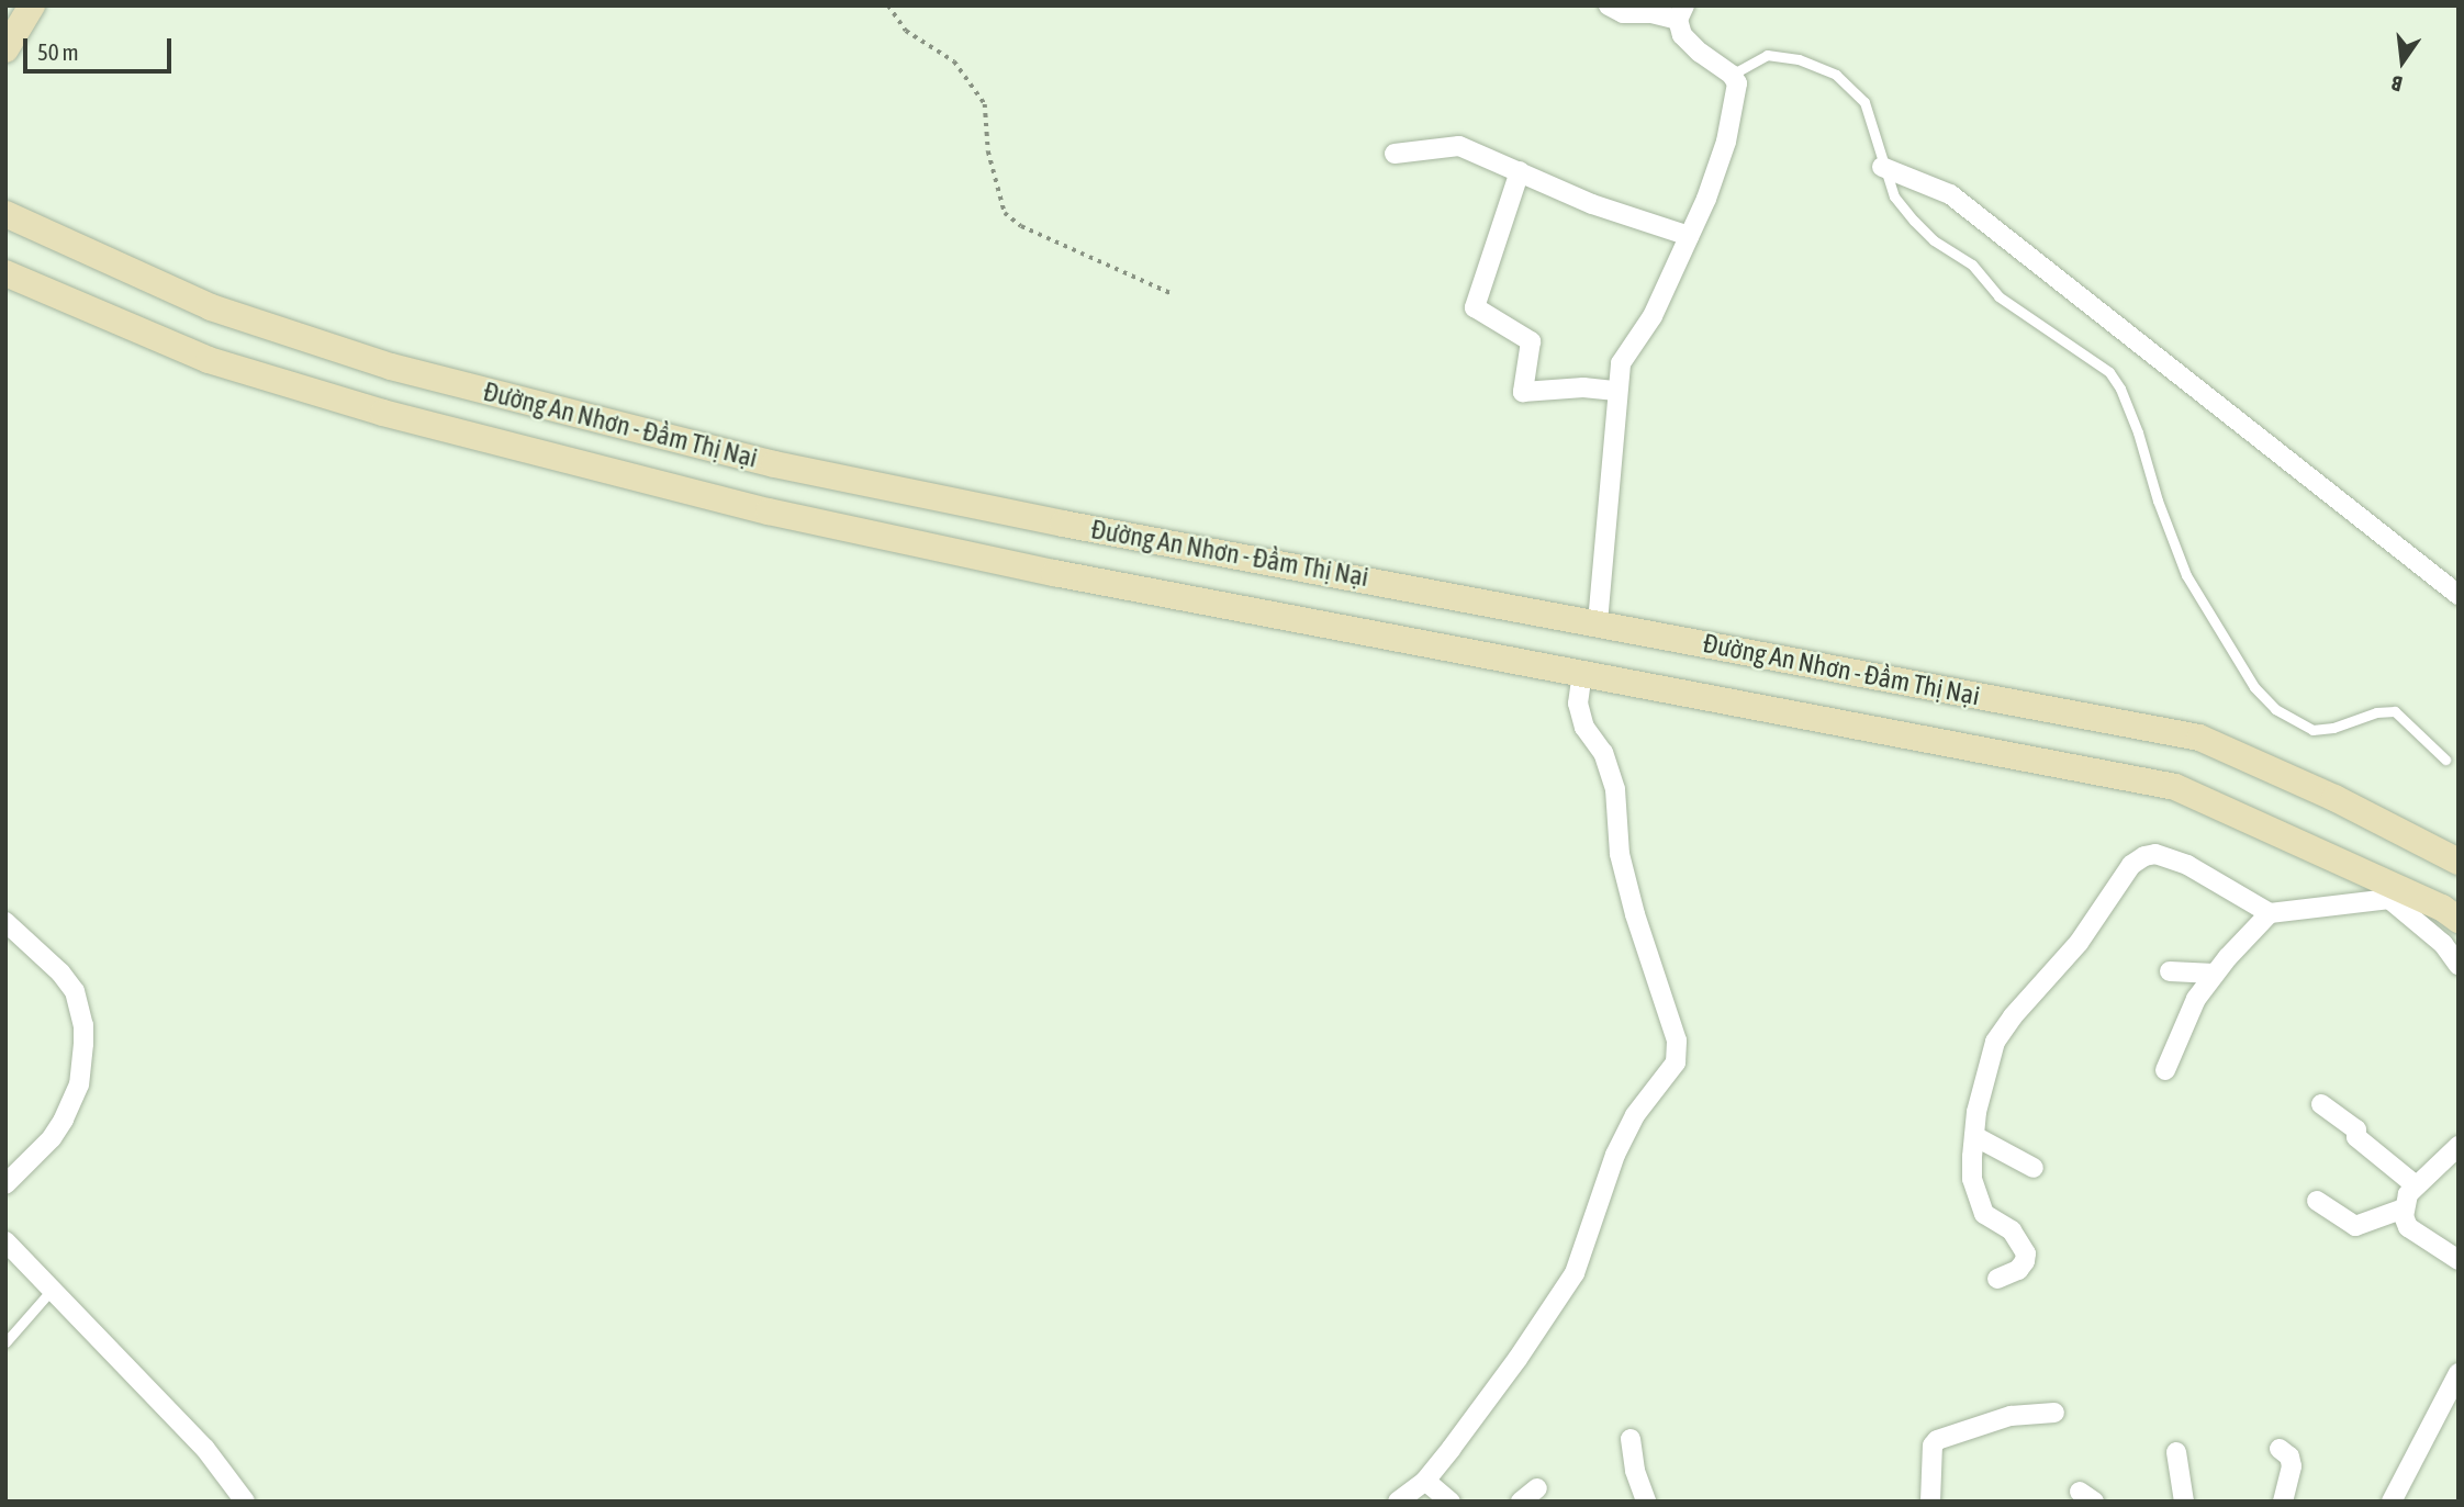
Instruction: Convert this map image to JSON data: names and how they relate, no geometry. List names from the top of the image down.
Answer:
{
  "streets": {
    "main road": ["Đường An Nhơn - Đầm Thị Nại"]
  },
  "scale_bar": "50 m",
  "north": "bottom"
}
